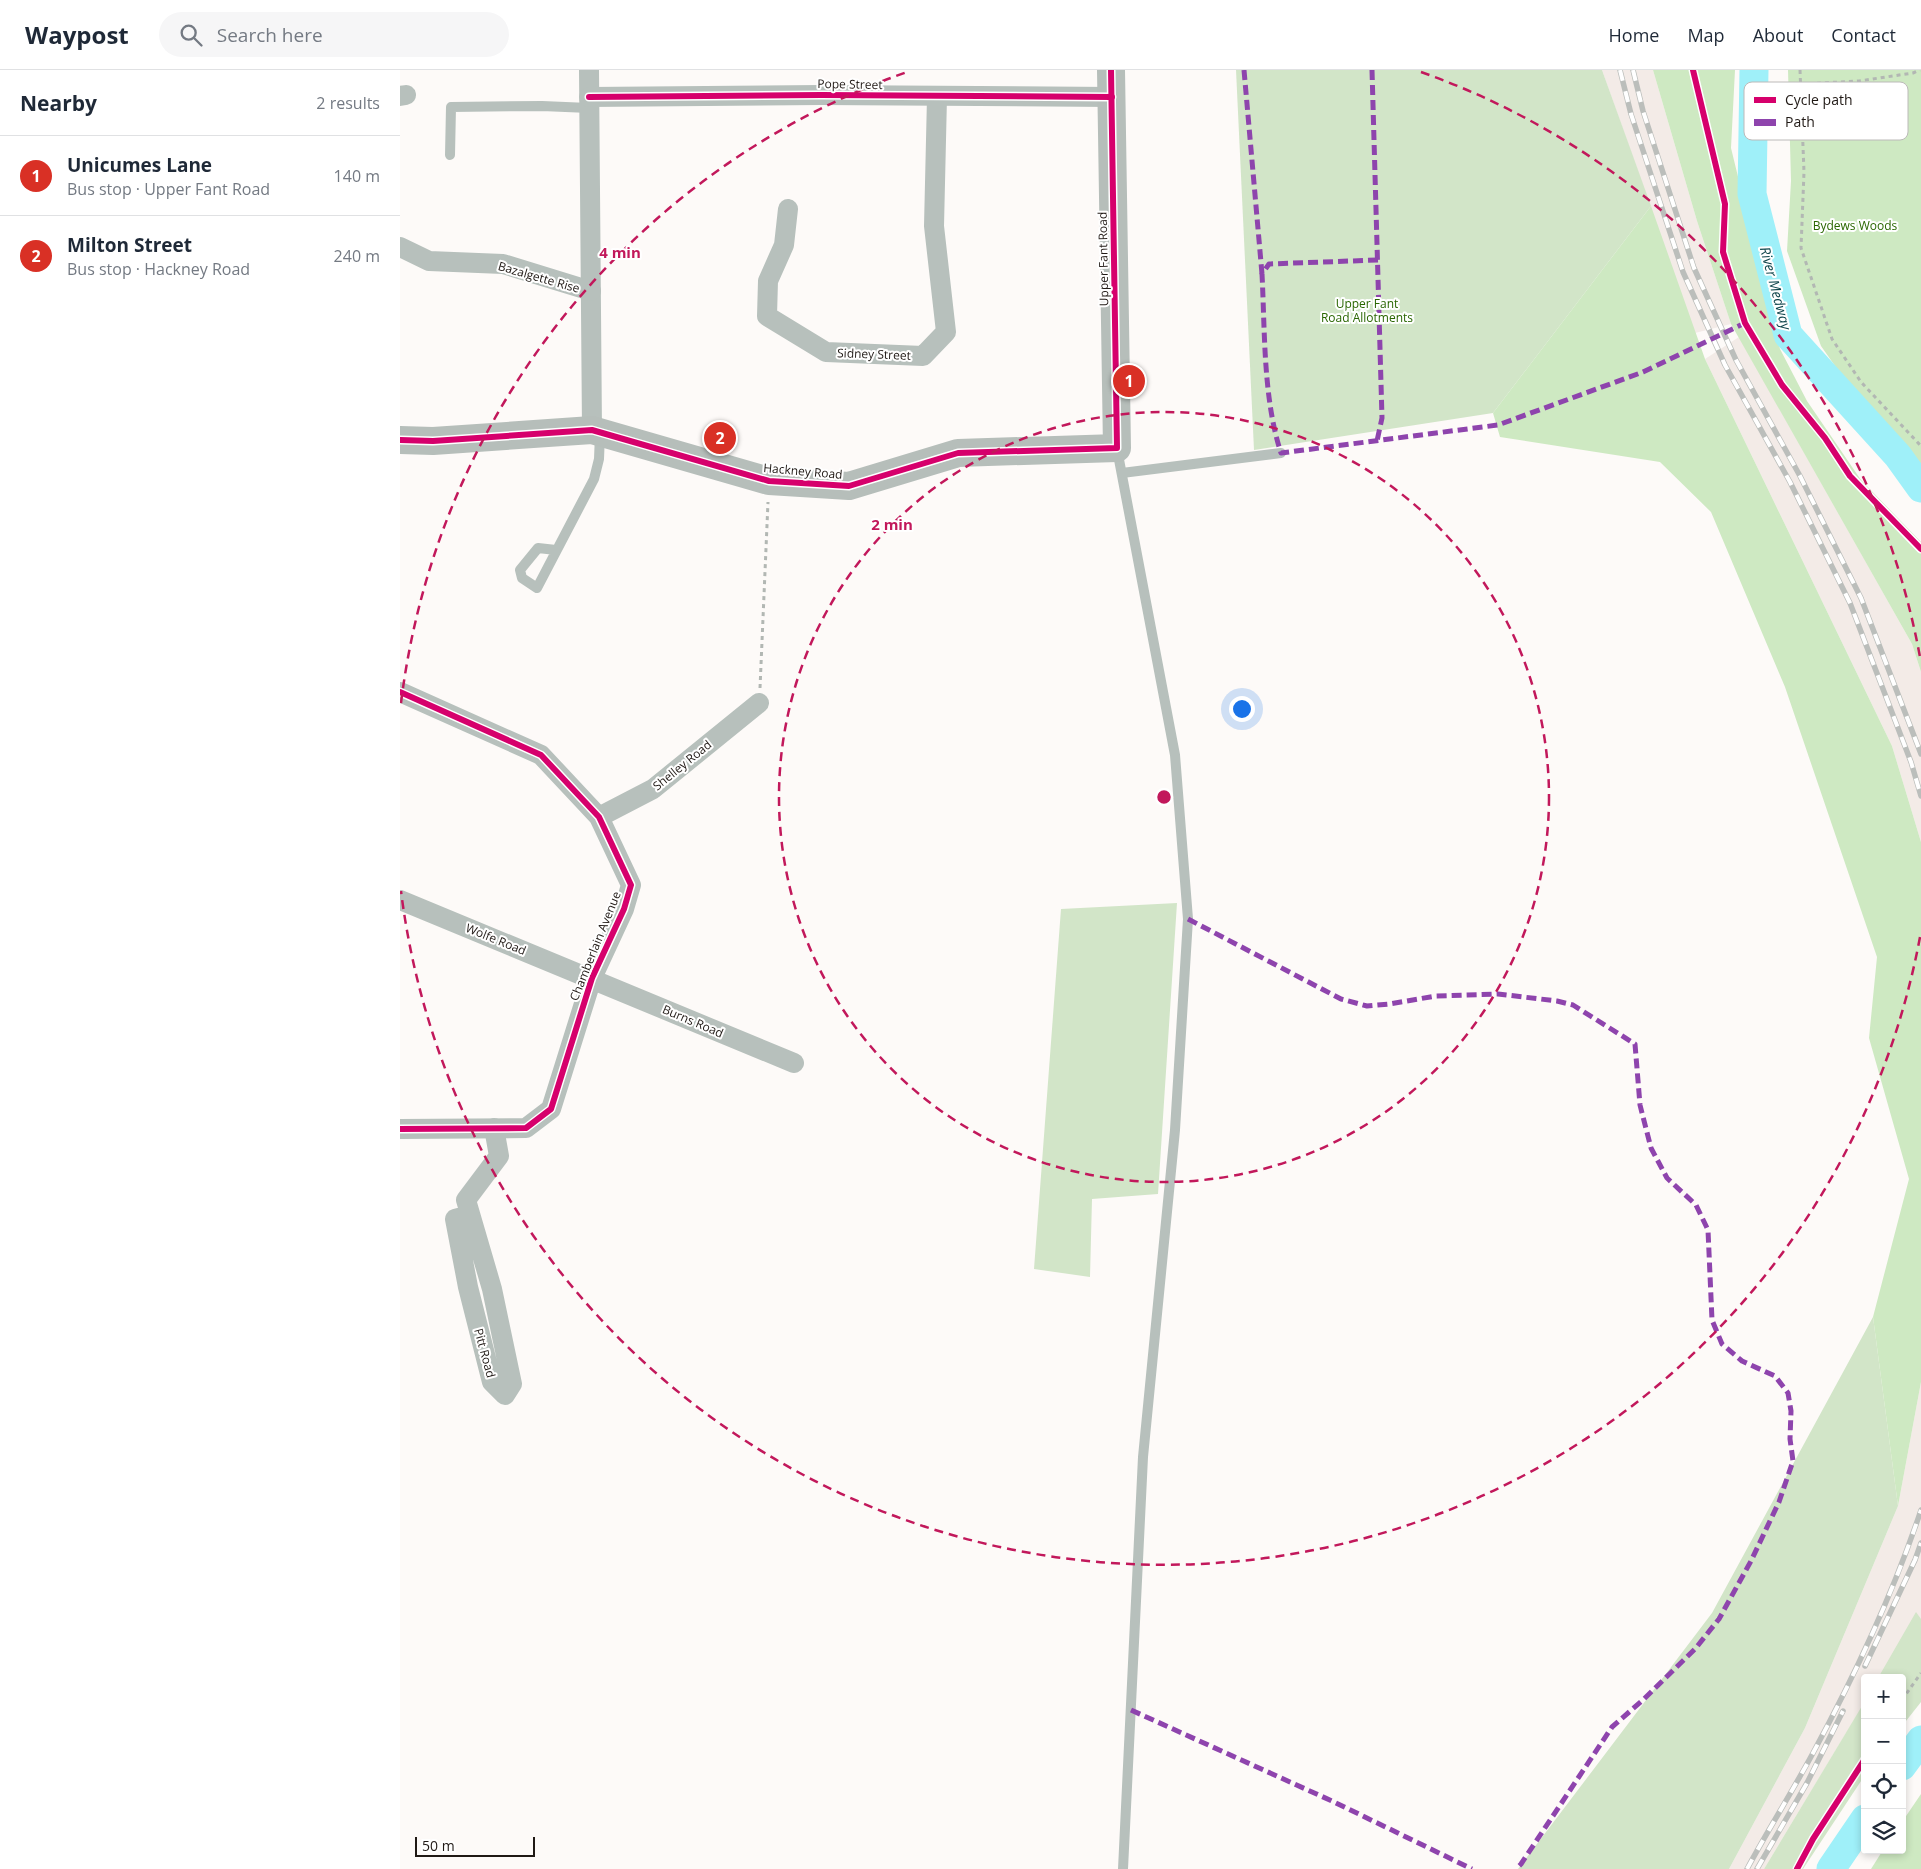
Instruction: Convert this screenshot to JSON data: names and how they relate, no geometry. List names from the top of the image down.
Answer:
{
  "streets": {
    "street": [
      "Pope Street",
      "Upper Fant Road",
      "Bazalgette Rise",
      "Sidney Street",
      "Hackney Road",
      "Shelley Road",
      "Wolfe Road",
      "Chamberlain Avenue",
      "Burns Road",
      "Pitt Road"
    ]
  },
  "crossings": [
    ["Pope Street", "Upper Fant Road"],
    ["Pope Street", "Sidney Street"],
    ["Upper Fant Road", "Hackney Road"],
    ["Shelley Road", "Chamberlain Avenue"],
    ["Wolfe Road", "Chamberlain Avenue"],
    ["Wolfe Road", "Burns Road"],
    ["Chamberlain Avenue", "Burns Road"]
  ],
  "water": ["River Medway"],
  "parks": ["Bydews Woods", "Upper Fant Road Allotments"],
  "legend": ["Cycle path", "Path"],
  "scale_bar": "50 m",
  "page": {
    "header": "Waypost",
    "search": "Search here",
    "nav": [
      "Home",
      "Map",
      "About",
      "Contact"
    ],
    "heading": ["Nearby", "2 results"],
    "list": [
      {
        "mark": "1",
        "name": "Unicumes Lane",
        "note": "Bus stop · Upper Fant Road",
        "value": "140 m"
      },
      {
        "mark": "2",
        "name": "Milton Street",
        "note": "Bus stop · Hackney Road",
        "value": "240 m"
      }
    ],
    "pins": ["1", "2"],
    "map_buttons": ["+", "−"],
    "scale": "50 m"
  },
  "rings": ["4 min", "2 min"]
}
